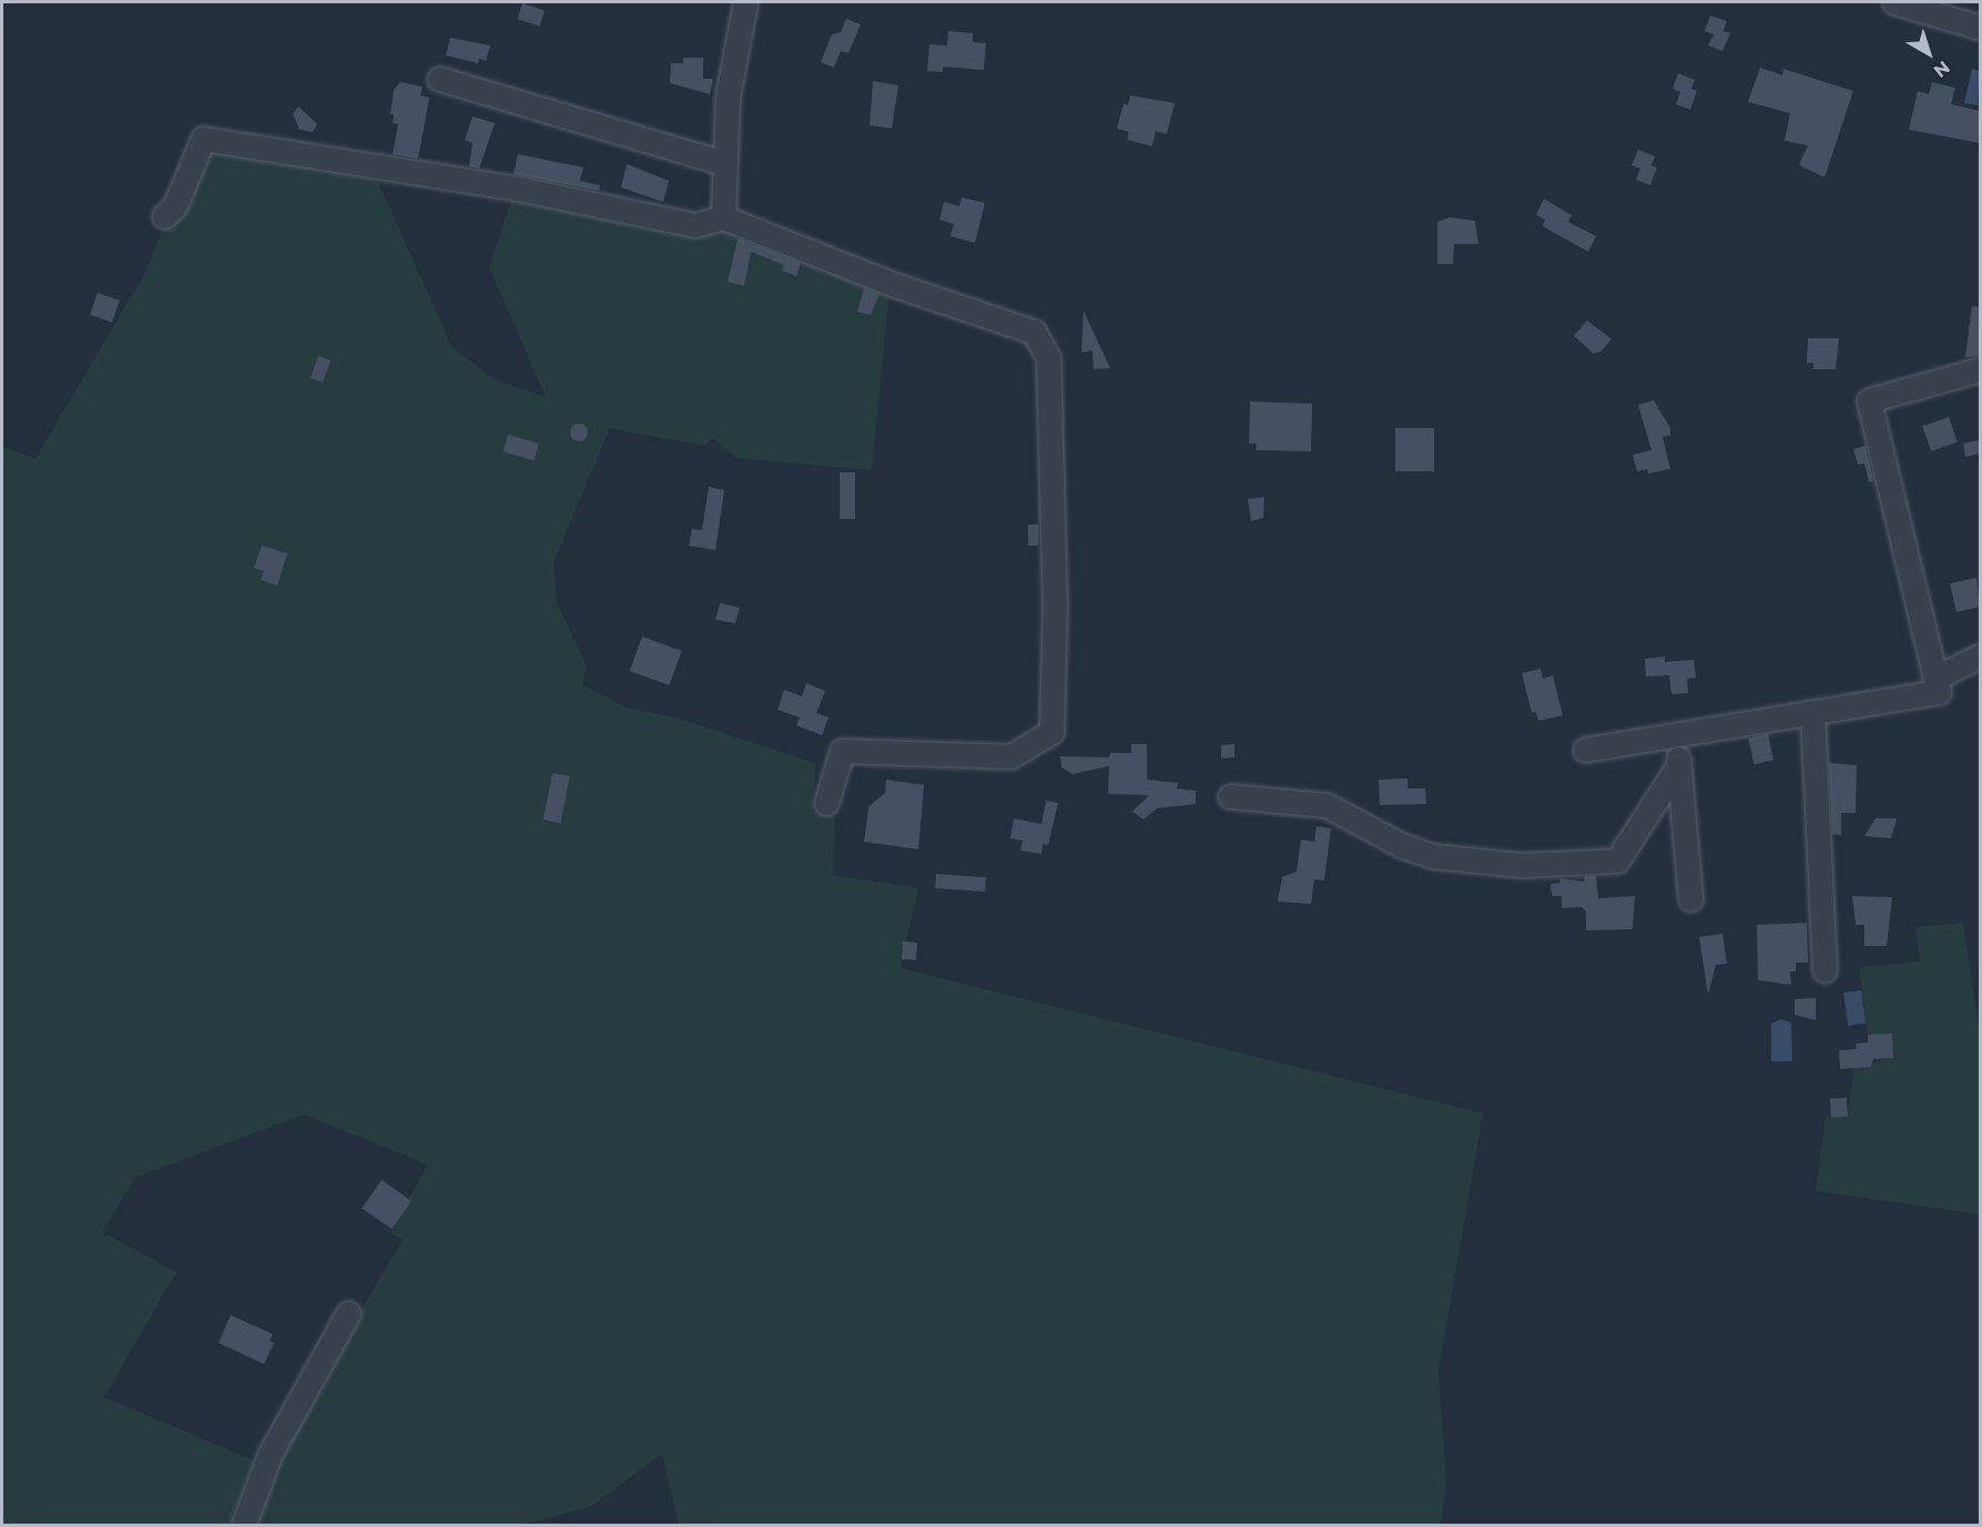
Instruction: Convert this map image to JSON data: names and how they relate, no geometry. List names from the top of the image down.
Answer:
{
  "north": "bottom right"
}
